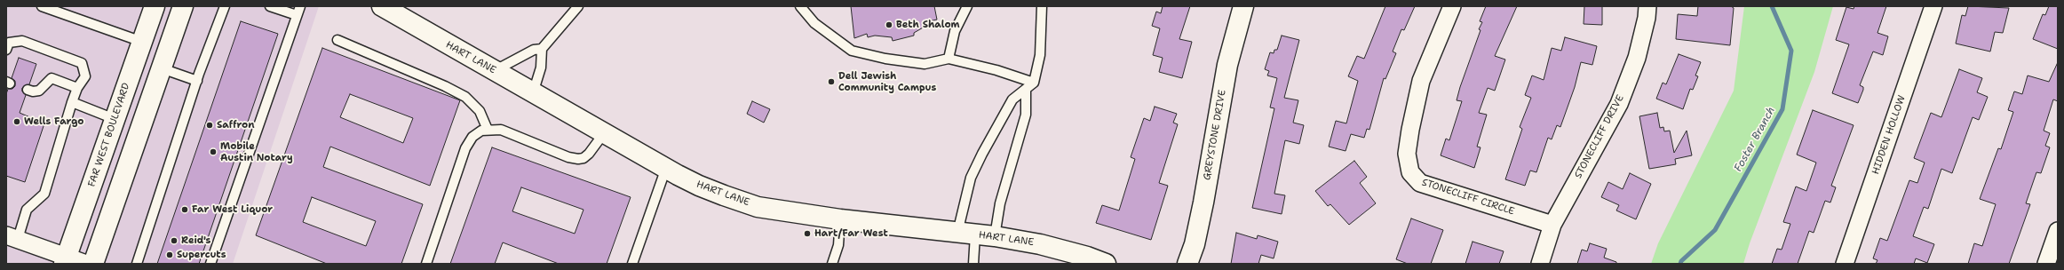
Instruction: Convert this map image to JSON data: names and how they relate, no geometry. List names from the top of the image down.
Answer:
{
  "streets": {
    "street": [
      "HART LANE",
      "FAR WEST BOULEVARD",
      "GREYSTONE DRIVE",
      "HIDDEN HOLLOW",
      "STONECLIFF DRIVE",
      "STONECLIFF CIRCLE"
    ]
  },
  "crossings": [
    ["STONECLIFF DRIVE", "STONECLIFF CIRCLE"]
  ],
  "water": ["Foster Branch"],
  "places": [
    "Beth Shalom",
    "Dell Jewish Community Campus",
    "Wells Fargo",
    "Saffron",
    "Mobile Austin Notary",
    "Far West Liquor",
    "Hart/Far West",
    "Reid's",
    "Supercuts"
  ]
}
